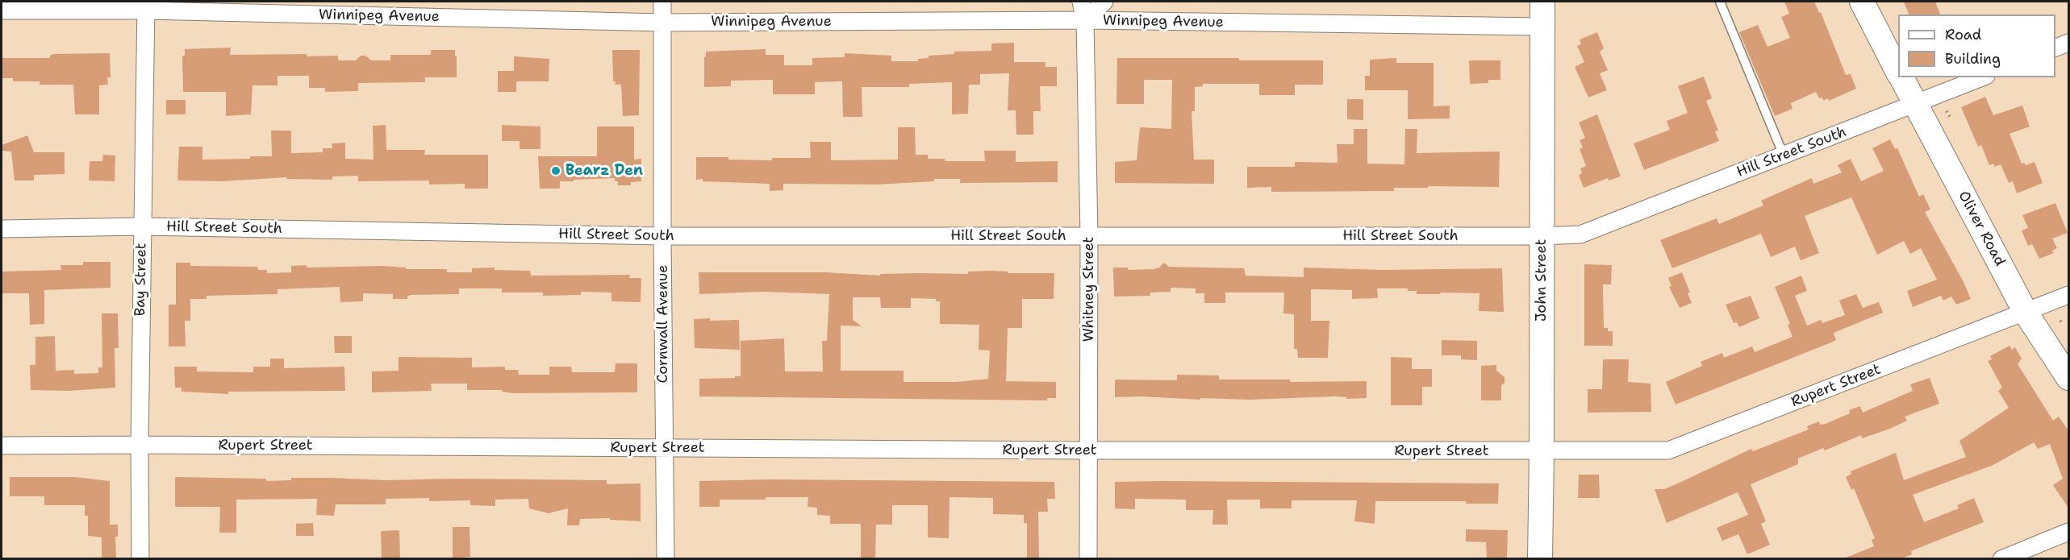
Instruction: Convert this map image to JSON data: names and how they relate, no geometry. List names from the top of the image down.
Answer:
{
  "streets": {
    "street": [
      "Winnipeg Avenue",
      "Hill Street South",
      "Oliver Road",
      "Bay Street",
      "John Street",
      "Whitney Street",
      "Cornwall Avenue",
      "Rupert Street"
    ]
  },
  "crossings": [
    ["Winnipeg Avenue", "Bay Street"],
    ["Winnipeg Avenue", "John Street"],
    ["Winnipeg Avenue", "Whitney Street"],
    ["Winnipeg Avenue", "Cornwall Avenue"],
    ["Hill Street South", "Oliver Road"],
    ["Hill Street South", "Bay Street"],
    ["Hill Street South", "John Street"],
    ["Hill Street South", "Whitney Street"],
    ["Hill Street South", "Cornwall Avenue"],
    ["Oliver Road", "Rupert Street"],
    ["Bay Street", "Rupert Street"],
    ["John Street", "Rupert Street"],
    ["Whitney Street", "Rupert Street"],
    ["Cornwall Avenue", "Rupert Street"]
  ],
  "places": ["Bearz Den"],
  "legend": ["Road", "Building"]
}
